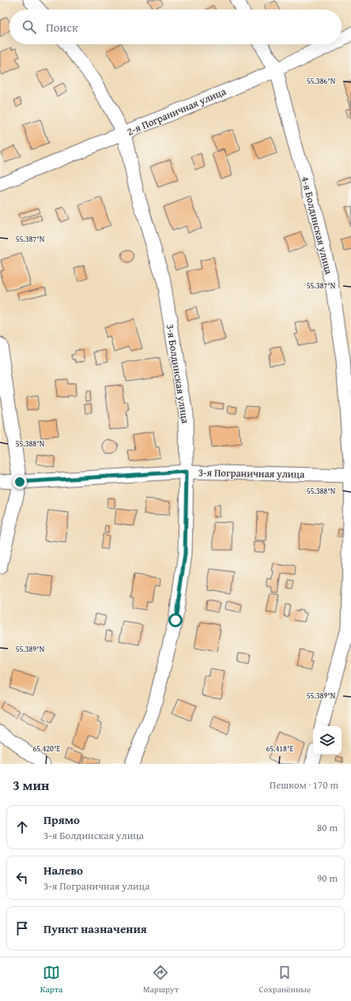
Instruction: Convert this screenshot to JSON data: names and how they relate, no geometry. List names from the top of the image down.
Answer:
{
  "streets": {
    "street": [
      "2-я Пограничная улица",
      "4-я Болдинская улица",
      "3-я Болдинская улица",
      "3-я Пограничная улица"
    ]
  },
  "crossings": [
    ["2-я Пограничная улица", "4-я Болдинская улица"],
    ["2-я Пограничная улица", "3-я Болдинская улица"],
    ["4-я Болдинская улица", "3-я Пограничная улица"],
    ["3-я Болдинская улица", "3-я Пограничная улица"]
  ],
  "page": {
    "search": "Поиск",
    "heading": ["3 мин", "Пешком · 170 m"],
    "list": [
      ["Прямо", "3-я Болдинская улица", "80 m"],
      ["Налево", "3-я Пограничная улица", "90 m"],
      "Пункт назначения"
    ],
    "nav": ["Карта", "Маршрут", "Сохранённые"]
  },
  "coordinates": [
    "55.386°N",
    "55.387°N",
    "55.388°N",
    "55.389°N",
    "65.420°E",
    "65.418°E"
  ]
}
